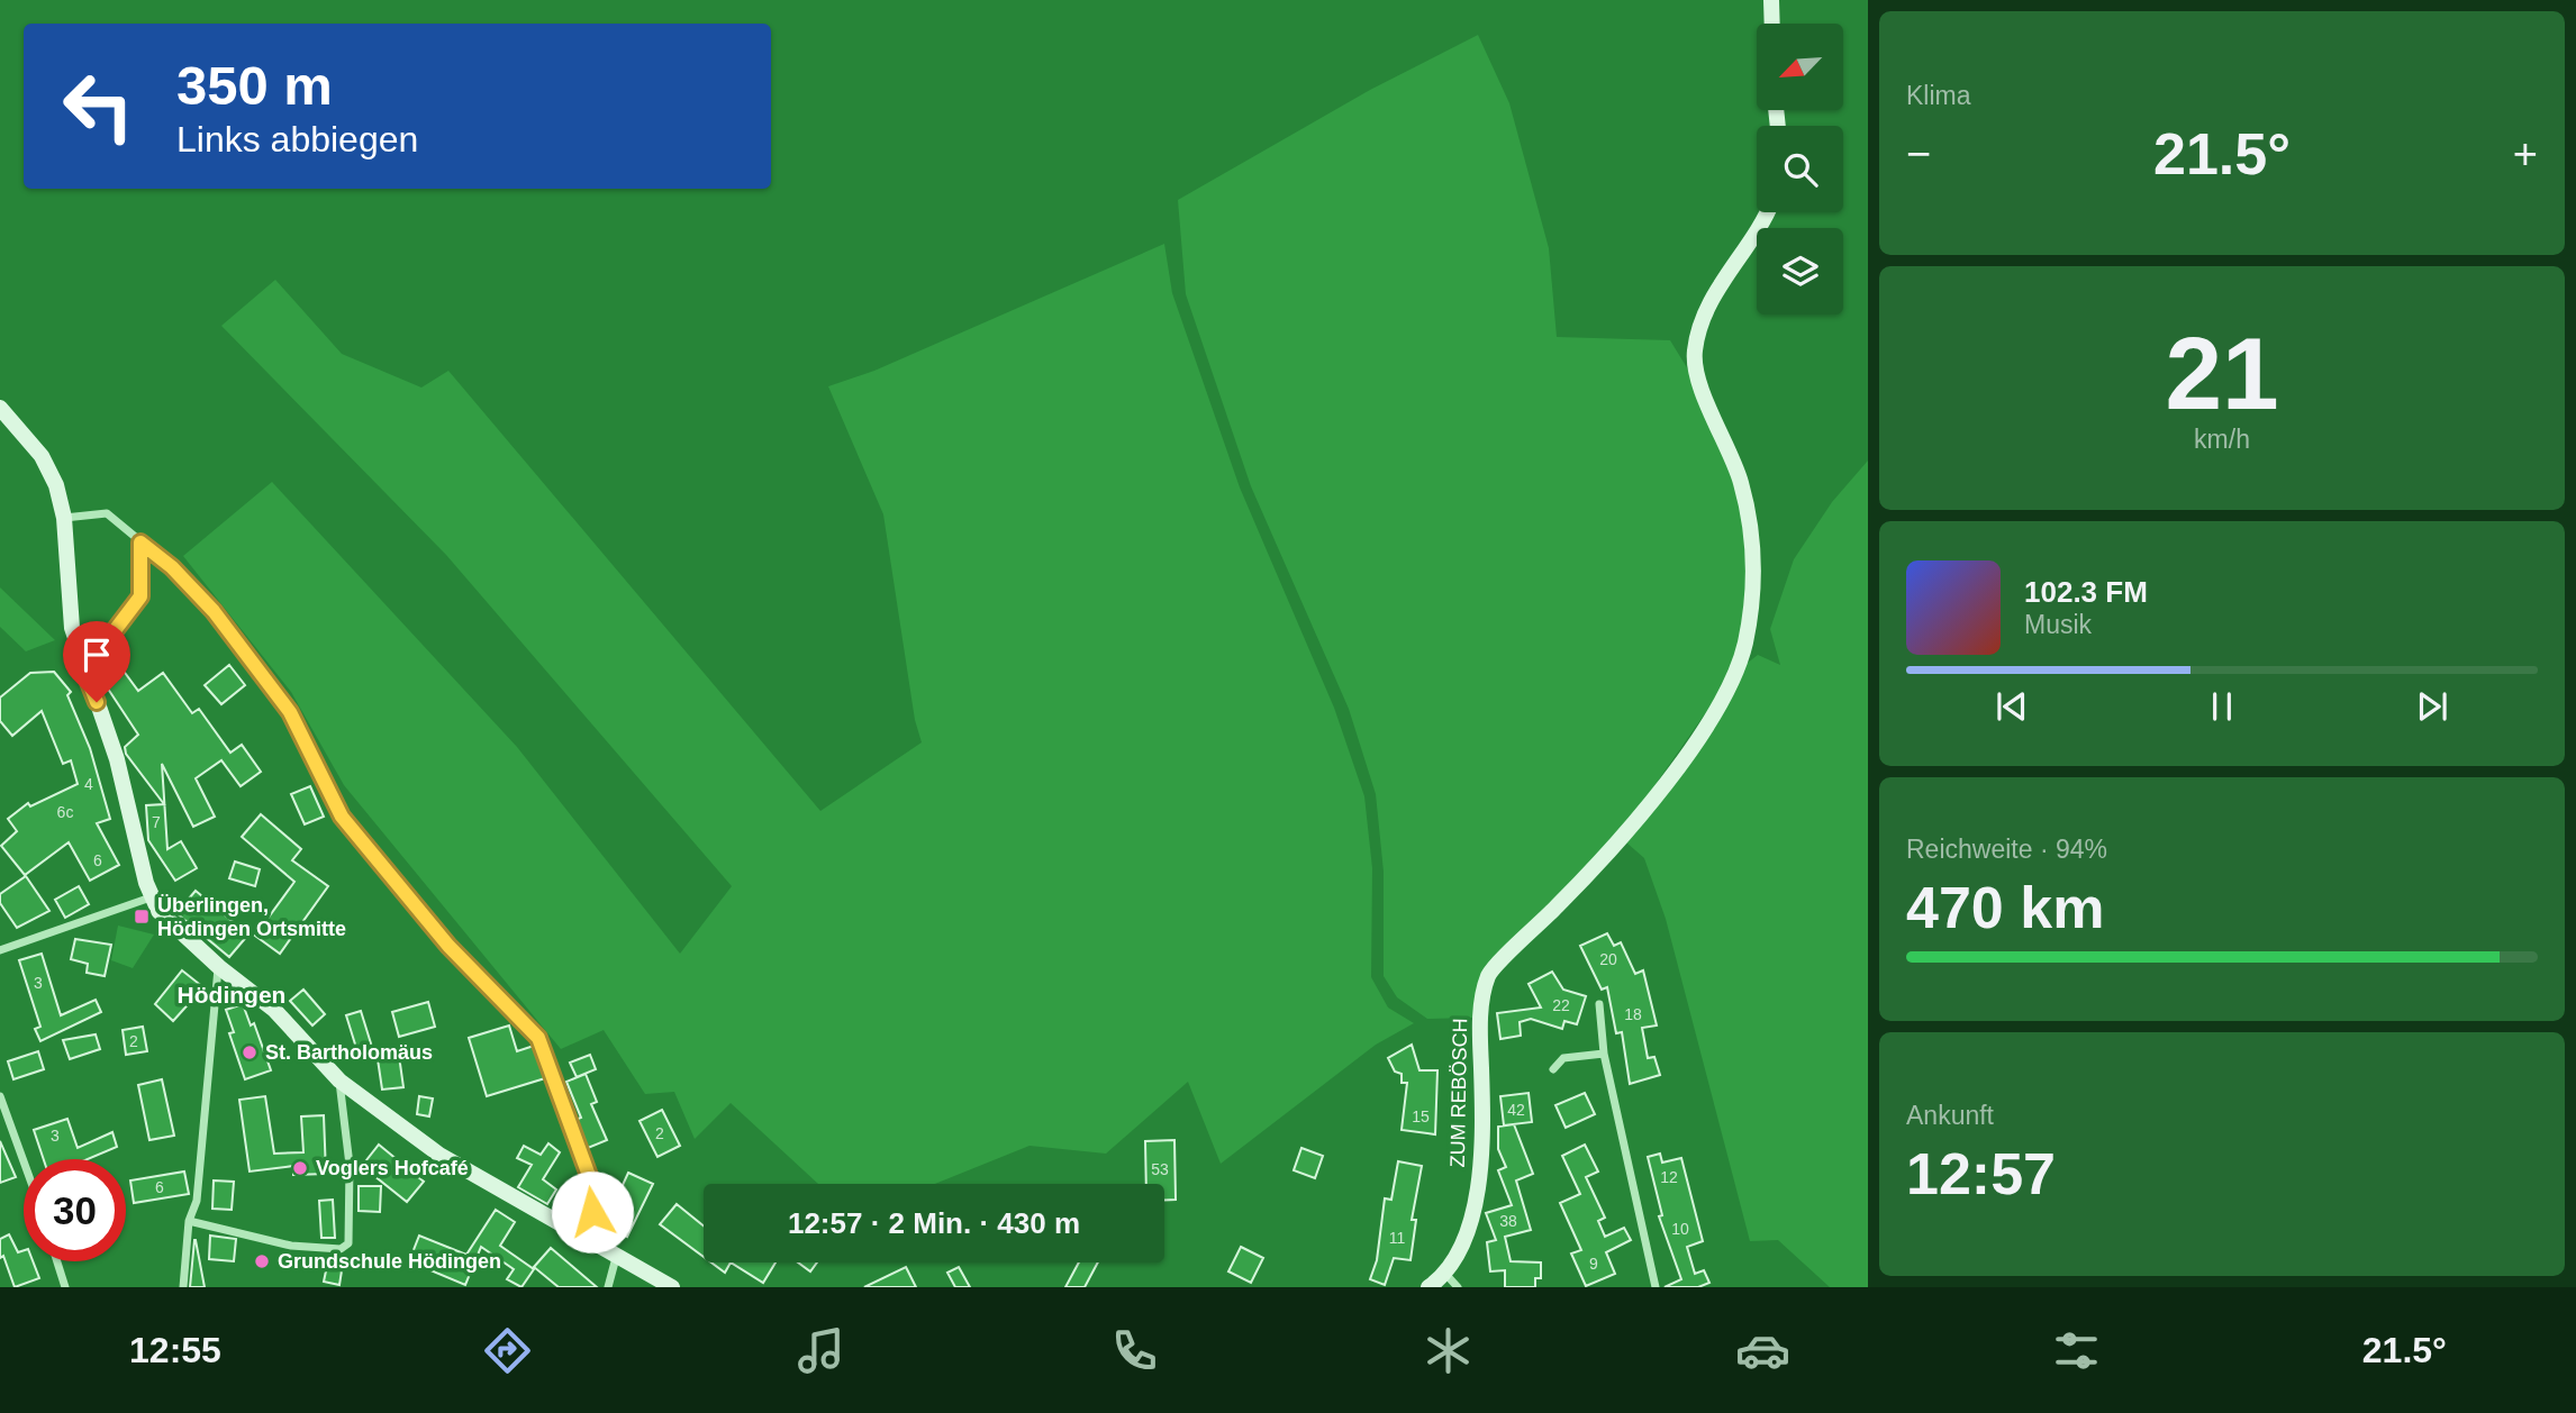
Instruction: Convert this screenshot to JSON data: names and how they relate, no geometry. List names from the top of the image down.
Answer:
{
  "streets": {
    "street": ["ZUM REBÖSCH"]
  },
  "districts": ["Hödingen"],
  "places": {
    "transit": ["Überlingen, Hödingen Ortsmitte"],
    "other": ["St. Bartholomäus", "Voglers Hofcafé", "Grundschule Hödingen"]
  },
  "house_numbers": [
    "4",
    "6c",
    "7",
    "6",
    "20",
    "3",
    "22",
    "18",
    "2",
    "42",
    "15",
    "2",
    "3",
    "53",
    "12",
    "6",
    "38",
    "10",
    "11",
    "9"
  ],
  "north": "bottom left",
  "page": {
    "tile": [
      "Klima",
      ["21", "km/h"],
      ["Reichweite · 94%", "470 km"],
      ["Ankunft", "12:57"]
    ],
    "turn": ["350 m", "Links abbiegen"],
    "heat": ["−", "21.5°", "+"],
    "song": ["102.3 FM", "Musik"],
    "limit": "30",
    "trip": "12:57 · 2 Min. · 430 m",
    "tabs": ["12:55", "21.5°"]
  }
}
